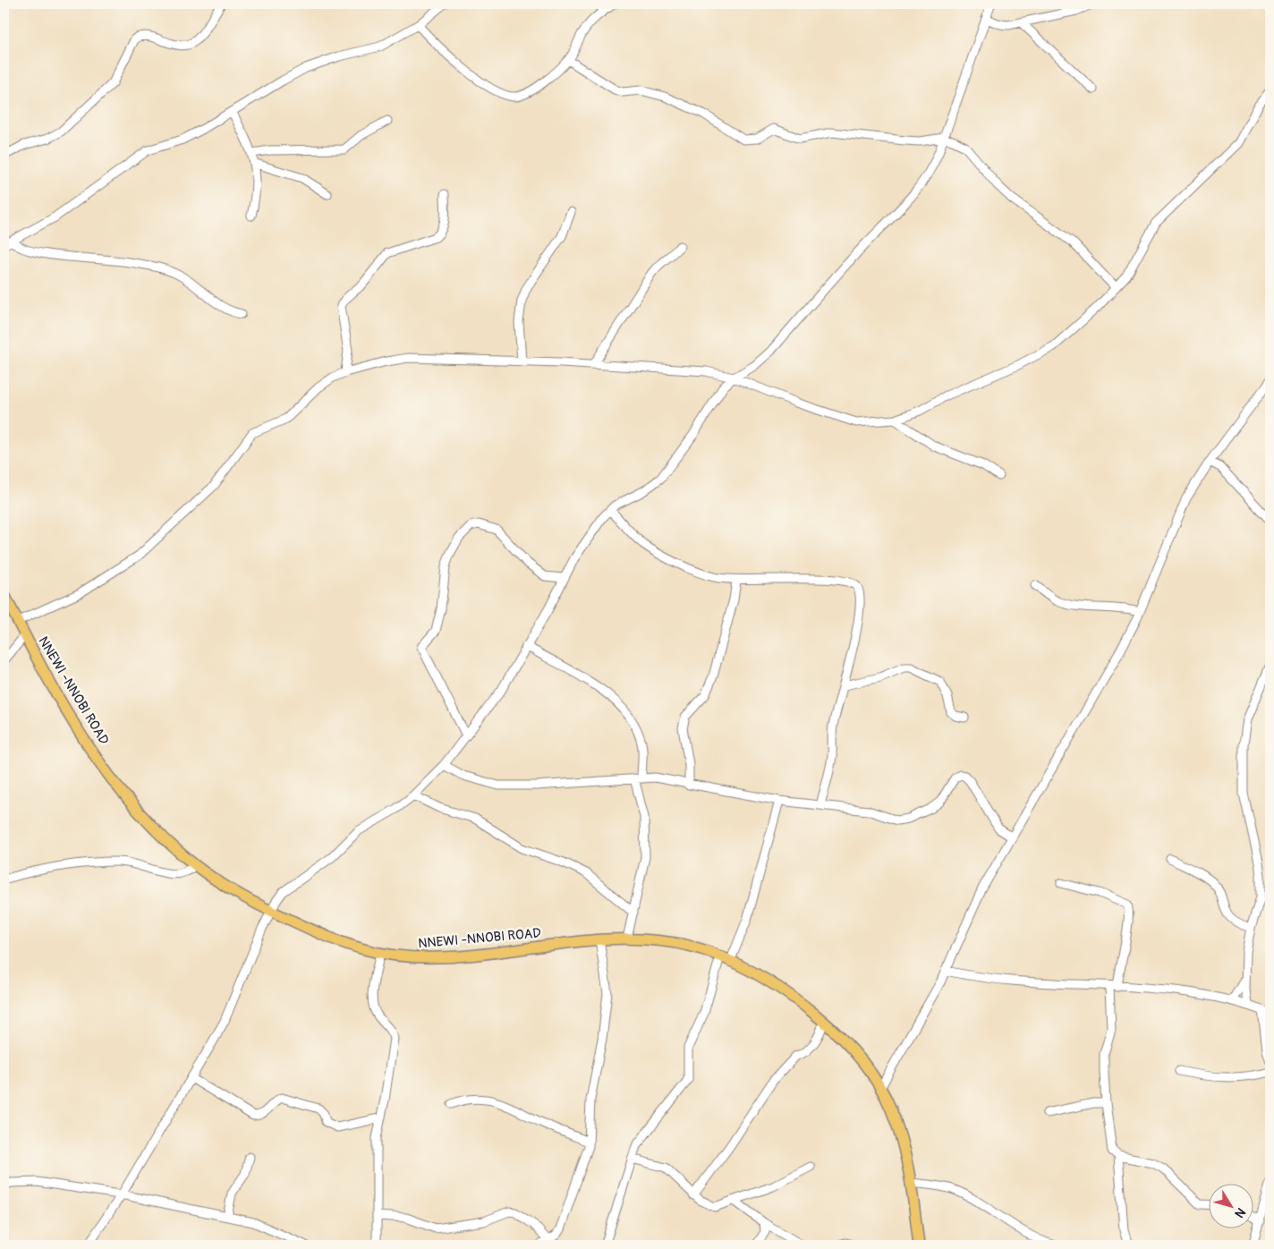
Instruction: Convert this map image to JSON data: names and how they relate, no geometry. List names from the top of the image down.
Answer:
{
  "streets": {
    "main road": ["NNEWI -NNOBI ROAD"]
  },
  "north": "bottom right"
}
